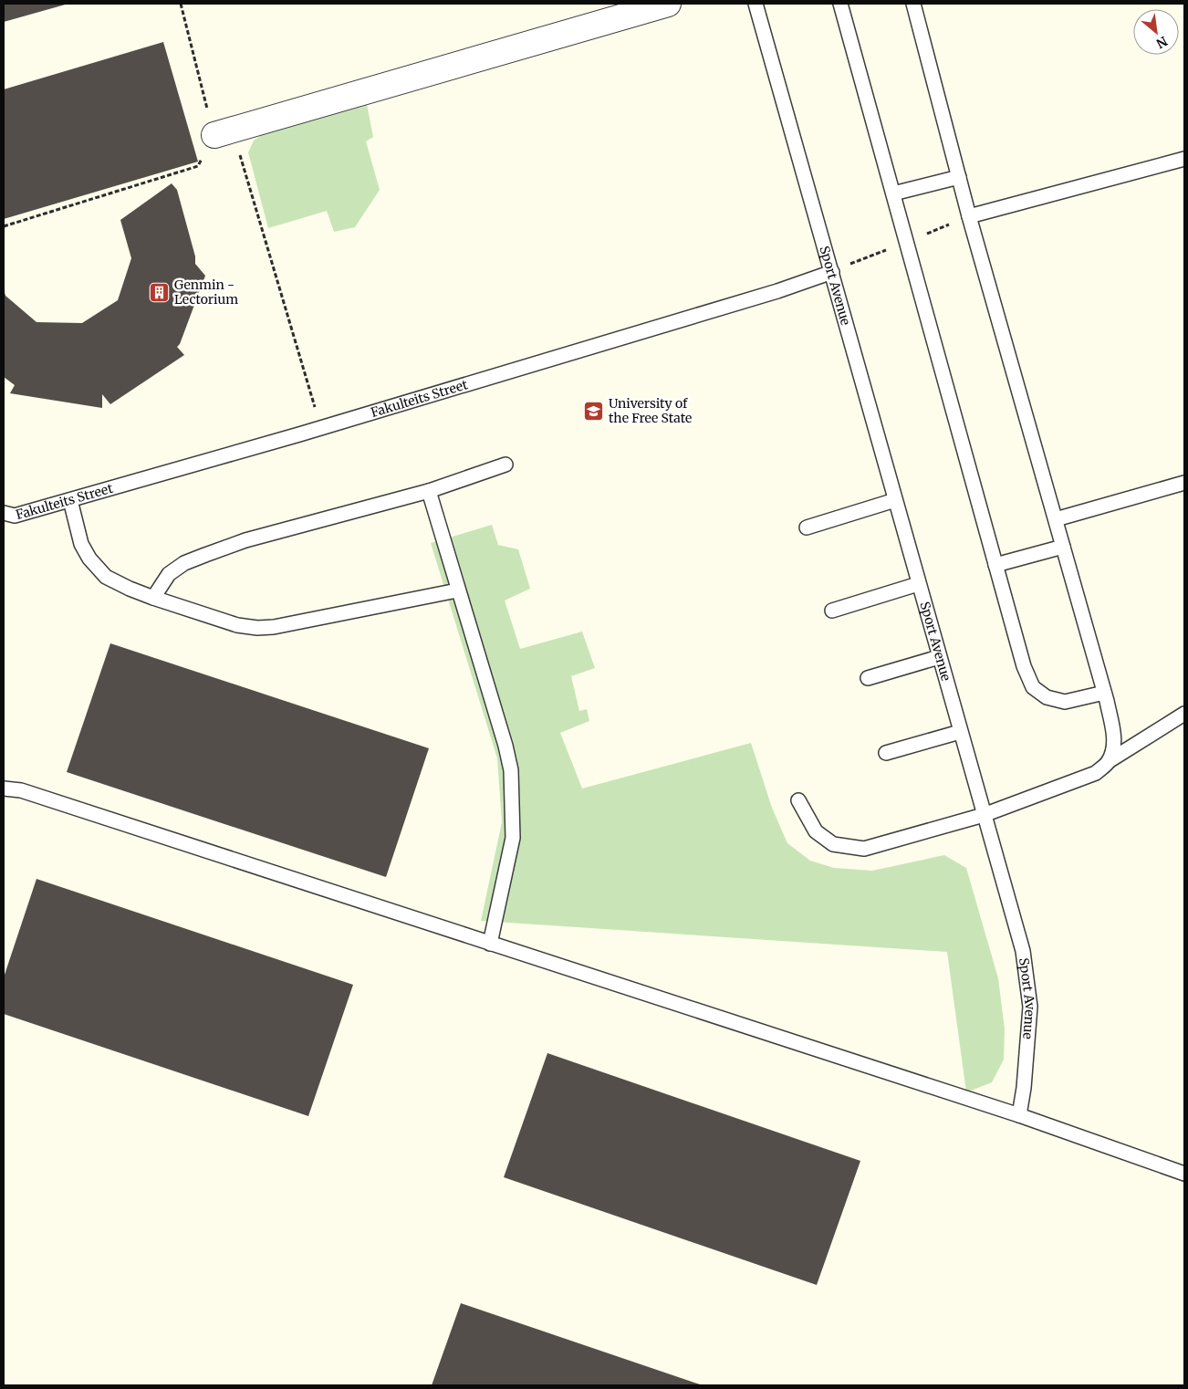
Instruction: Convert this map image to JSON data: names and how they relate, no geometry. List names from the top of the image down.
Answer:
{
  "streets": {
    "lane": ["Sport Avenue", "Fakulteits Street"]
  },
  "crossings": [
    ["Sport Avenue", "Fakulteits Street"]
  ],
  "places": {
    "building": ["Genmin - Lectorium"],
    "school or university": ["University of the Free State"]
  },
  "north": "bottom right"
}
